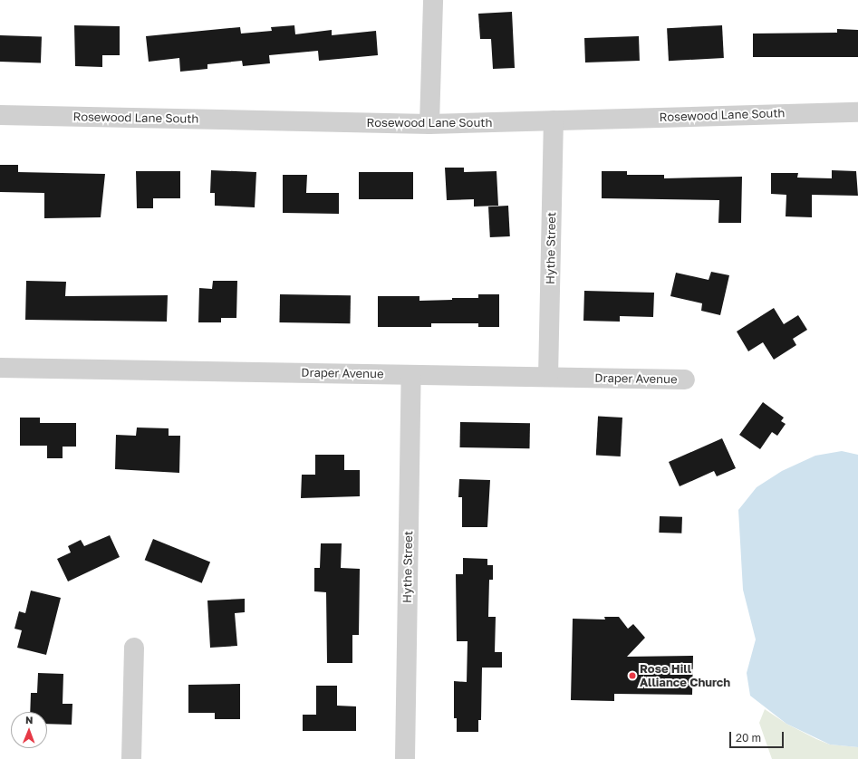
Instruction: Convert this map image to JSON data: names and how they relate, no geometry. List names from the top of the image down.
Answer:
{
  "streets": {
    "street": ["Rosewood Lane South", "Hythe Street", "Draper Avenue"]
  },
  "crossings": [
    ["Rosewood Lane South", "Hythe Street"],
    ["Hythe Street", "Draper Avenue"]
  ],
  "places": ["Rose Hill Alliance Church"],
  "scale_bar": "20 m",
  "north": "top"
}
